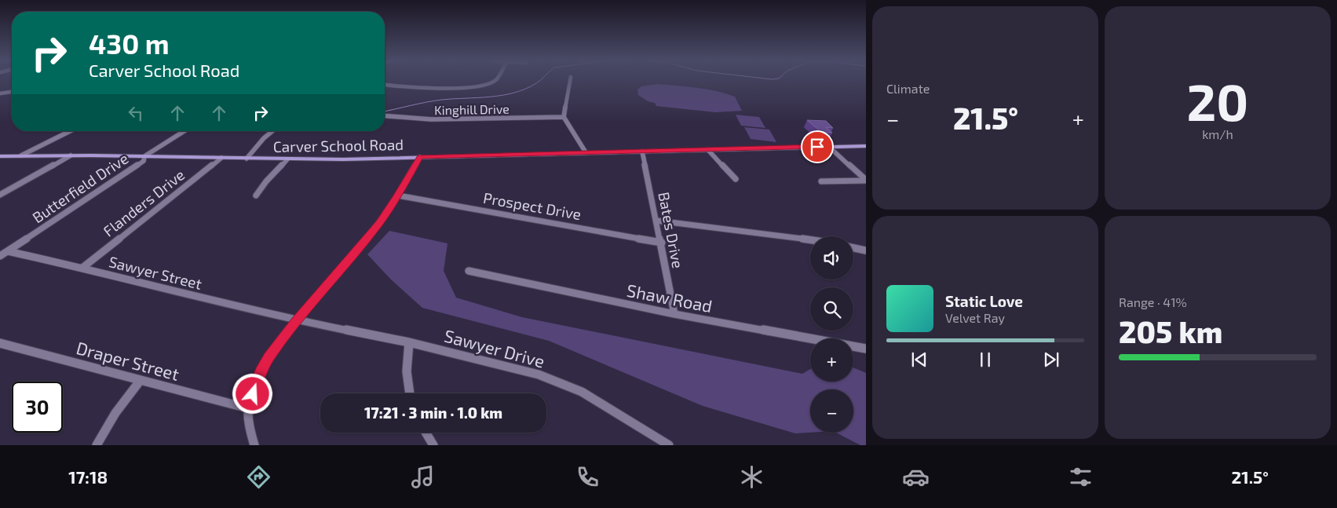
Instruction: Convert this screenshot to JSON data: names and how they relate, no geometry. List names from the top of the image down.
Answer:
{
  "streets": {
    "main road": ["Carver School Road"],
    "street": [
      "Kinghill Drive",
      "Butterfield Drive",
      "Flanders Drive",
      "Prospect Drive",
      "Bates Drive",
      "Sawyer Street",
      "Shaw Road",
      "Sawyer Drive",
      "Draper Street"
    ]
  },
  "crossings": [
    ["Carver School Road", "Butterfield Drive"],
    ["Carver School Road", "Flanders Drive"],
    ["Carver School Road", "Bates Drive"],
    ["Butterfield Drive", "Sawyer Street"],
    ["Flanders Drive", "Sawyer Street"],
    ["Prospect Drive", "Bates Drive"],
    ["Bates Drive", "Shaw Road"],
    ["Sawyer Street", "Sawyer Drive"]
  ],
  "page": {
    "tile": [
      "Climate",
      ["20", "km/h"],
      ["Range · 41%", "205 km"]
    ],
    "turn": ["430 m", "Carver School Road"],
    "heat": ["−", "21.5°", "+"],
    "map_buttons": ["+", "−"],
    "song": ["Static Love", "Velvet Ray"],
    "limit": "30",
    "trip": "17:21 · 3 min · 1.0 km",
    "tabs": ["17:18", "21.5°"]
  }
}
